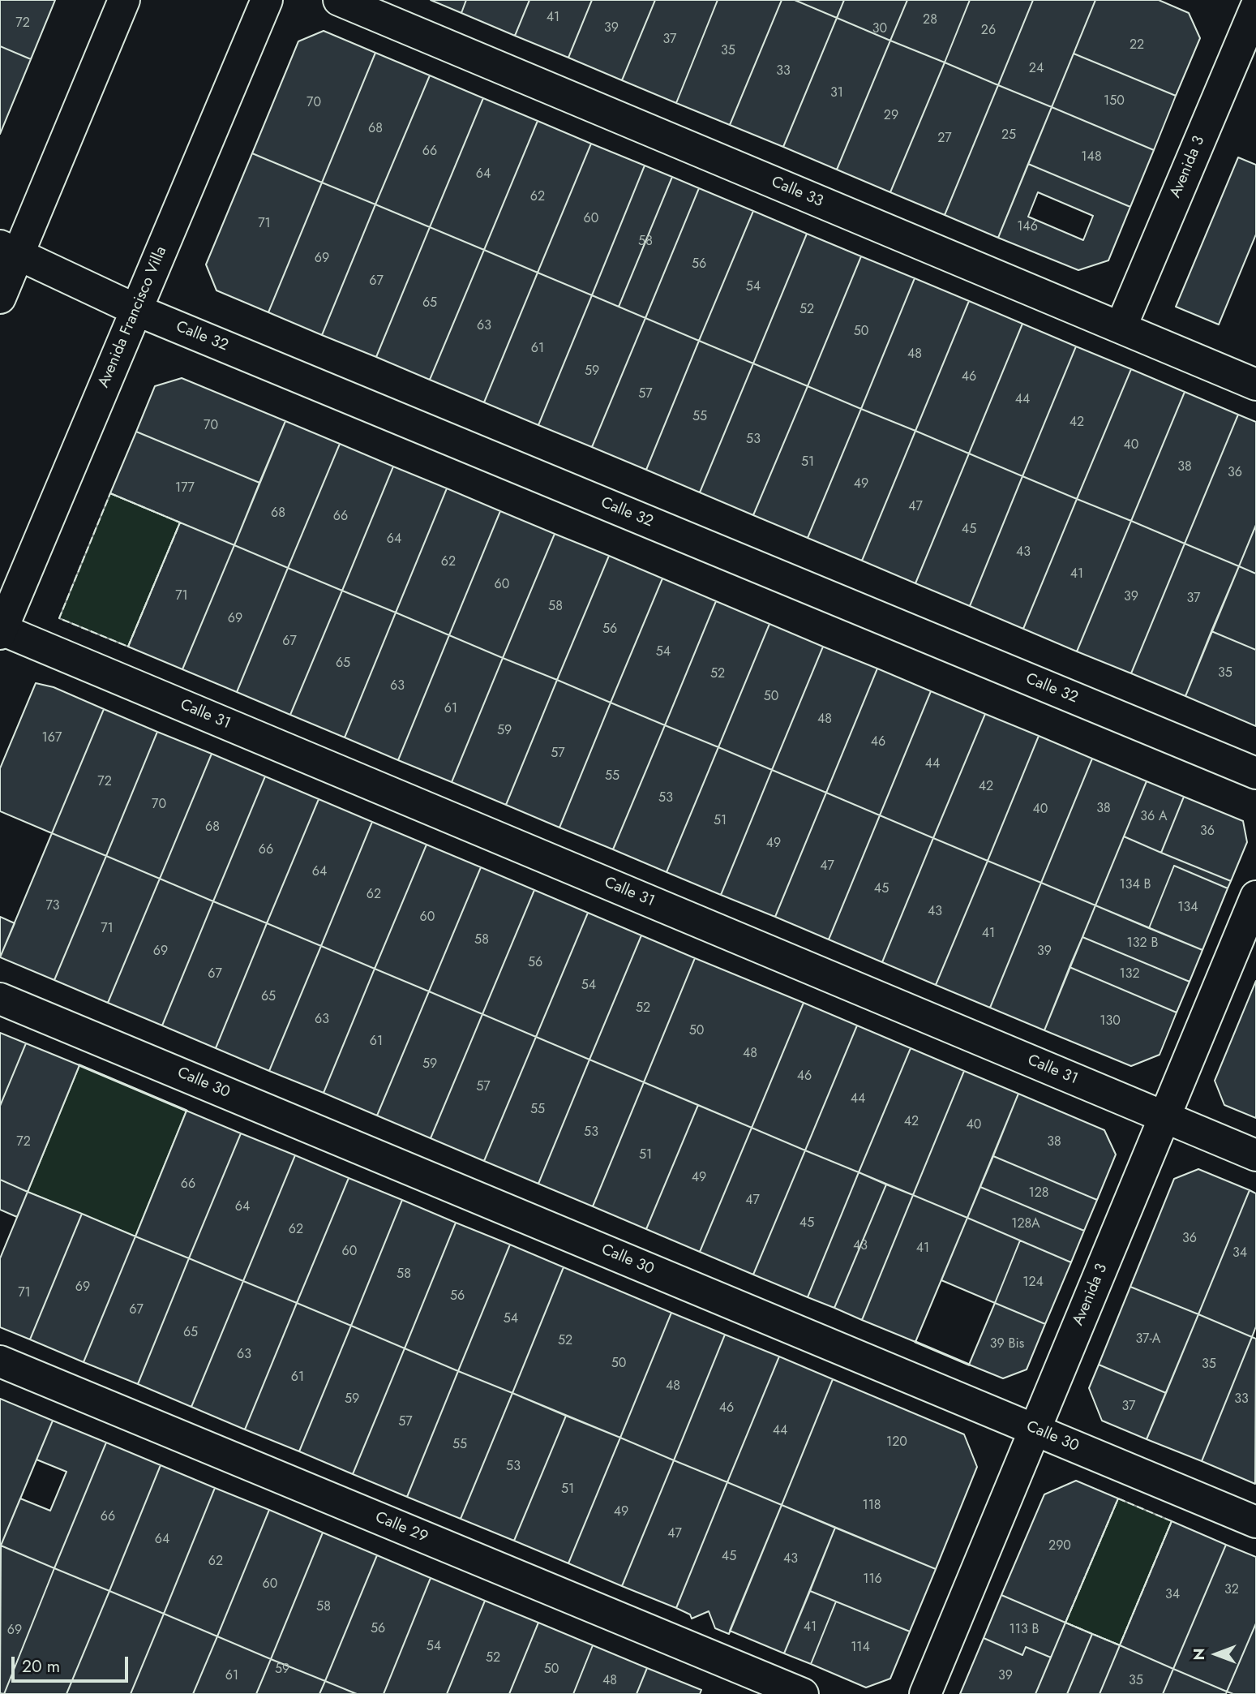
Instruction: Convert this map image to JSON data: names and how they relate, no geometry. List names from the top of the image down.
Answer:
{
  "streets": {
    "street": [
      "Avenida 3",
      "Calle 33",
      "Avenida Francisco Villa",
      "Calle 32",
      "Calle 31",
      "Calle 30",
      "Calle 29"
    ]
  },
  "crossings": [
    ["Avenida 3", "Calle 33"],
    ["Avenida 3", "Calle 31"],
    ["Avenida 3", "Calle 30"],
    ["Avenida Francisco Villa", "Calle 32"],
    ["Avenida Francisco Villa", "Calle 31"]
  ],
  "house_numbers": [
    "41",
    "28",
    "72",
    "39",
    "30",
    "26",
    "37",
    "22",
    "35",
    "24",
    "33",
    "31",
    "150",
    "70",
    "29",
    "68",
    "25",
    "27",
    "66",
    "148",
    "64",
    "62",
    "60",
    "71",
    "146",
    "58",
    "69",
    "56",
    "67",
    "54",
    "65",
    "52",
    "63",
    "50",
    "61",
    "48",
    "59",
    "46",
    "57",
    "44",
    "55",
    "42",
    "70",
    "53",
    "40",
    "51",
    "38",
    "36",
    "49",
    "177",
    "47",
    "68",
    "66",
    "45",
    "64",
    "43",
    "62",
    "41",
    "60",
    "71",
    "39",
    "37",
    "58",
    "69",
    "56",
    "67",
    "54",
    "65",
    "35",
    "52",
    "63",
    "50",
    "61",
    "48",
    "59",
    "167",
    "46",
    "57",
    "44",
    "55",
    "72",
    "42",
    "53",
    "70",
    "38",
    "40",
    "36 A",
    "51",
    "68",
    "36",
    "49",
    "66",
    "47",
    "64",
    "134 B",
    "45",
    "62",
    "73",
    "134",
    "43",
    "60",
    "71",
    "41",
    "58",
    "132 B",
    "69",
    "39",
    "56",
    "67",
    "132",
    "54",
    "65",
    "52",
    "63",
    "130",
    "50",
    "61",
    "48",
    "59",
    "46",
    "57",
    "44",
    "55",
    "42",
    "40",
    "53",
    "72",
    "38",
    "51",
    "49",
    "66",
    "128",
    "47",
    "64",
    "45",
    "128A",
    "62",
    "36",
    "43",
    "41",
    "60",
    "34",
    "58",
    "124",
    "69",
    "71",
    "56",
    "67",
    "54",
    "65",
    "37-A",
    "52",
    "39 Bis",
    "63",
    "50",
    "35",
    "61",
    "48",
    "59",
    "33",
    "37",
    "46",
    "57",
    "44",
    "120",
    "55",
    "53",
    "51",
    "118",
    "49",
    "66",
    "47",
    "64",
    "290",
    "45",
    "43",
    "62",
    "116",
    "60",
    "32",
    "34",
    "58",
    "41",
    "56",
    "113 B",
    "69",
    "54",
    "114",
    "52",
    "59",
    "50",
    "61",
    "39",
    "48",
    "35"
  ],
  "scale_bar": "20 m",
  "north": "left"
}
